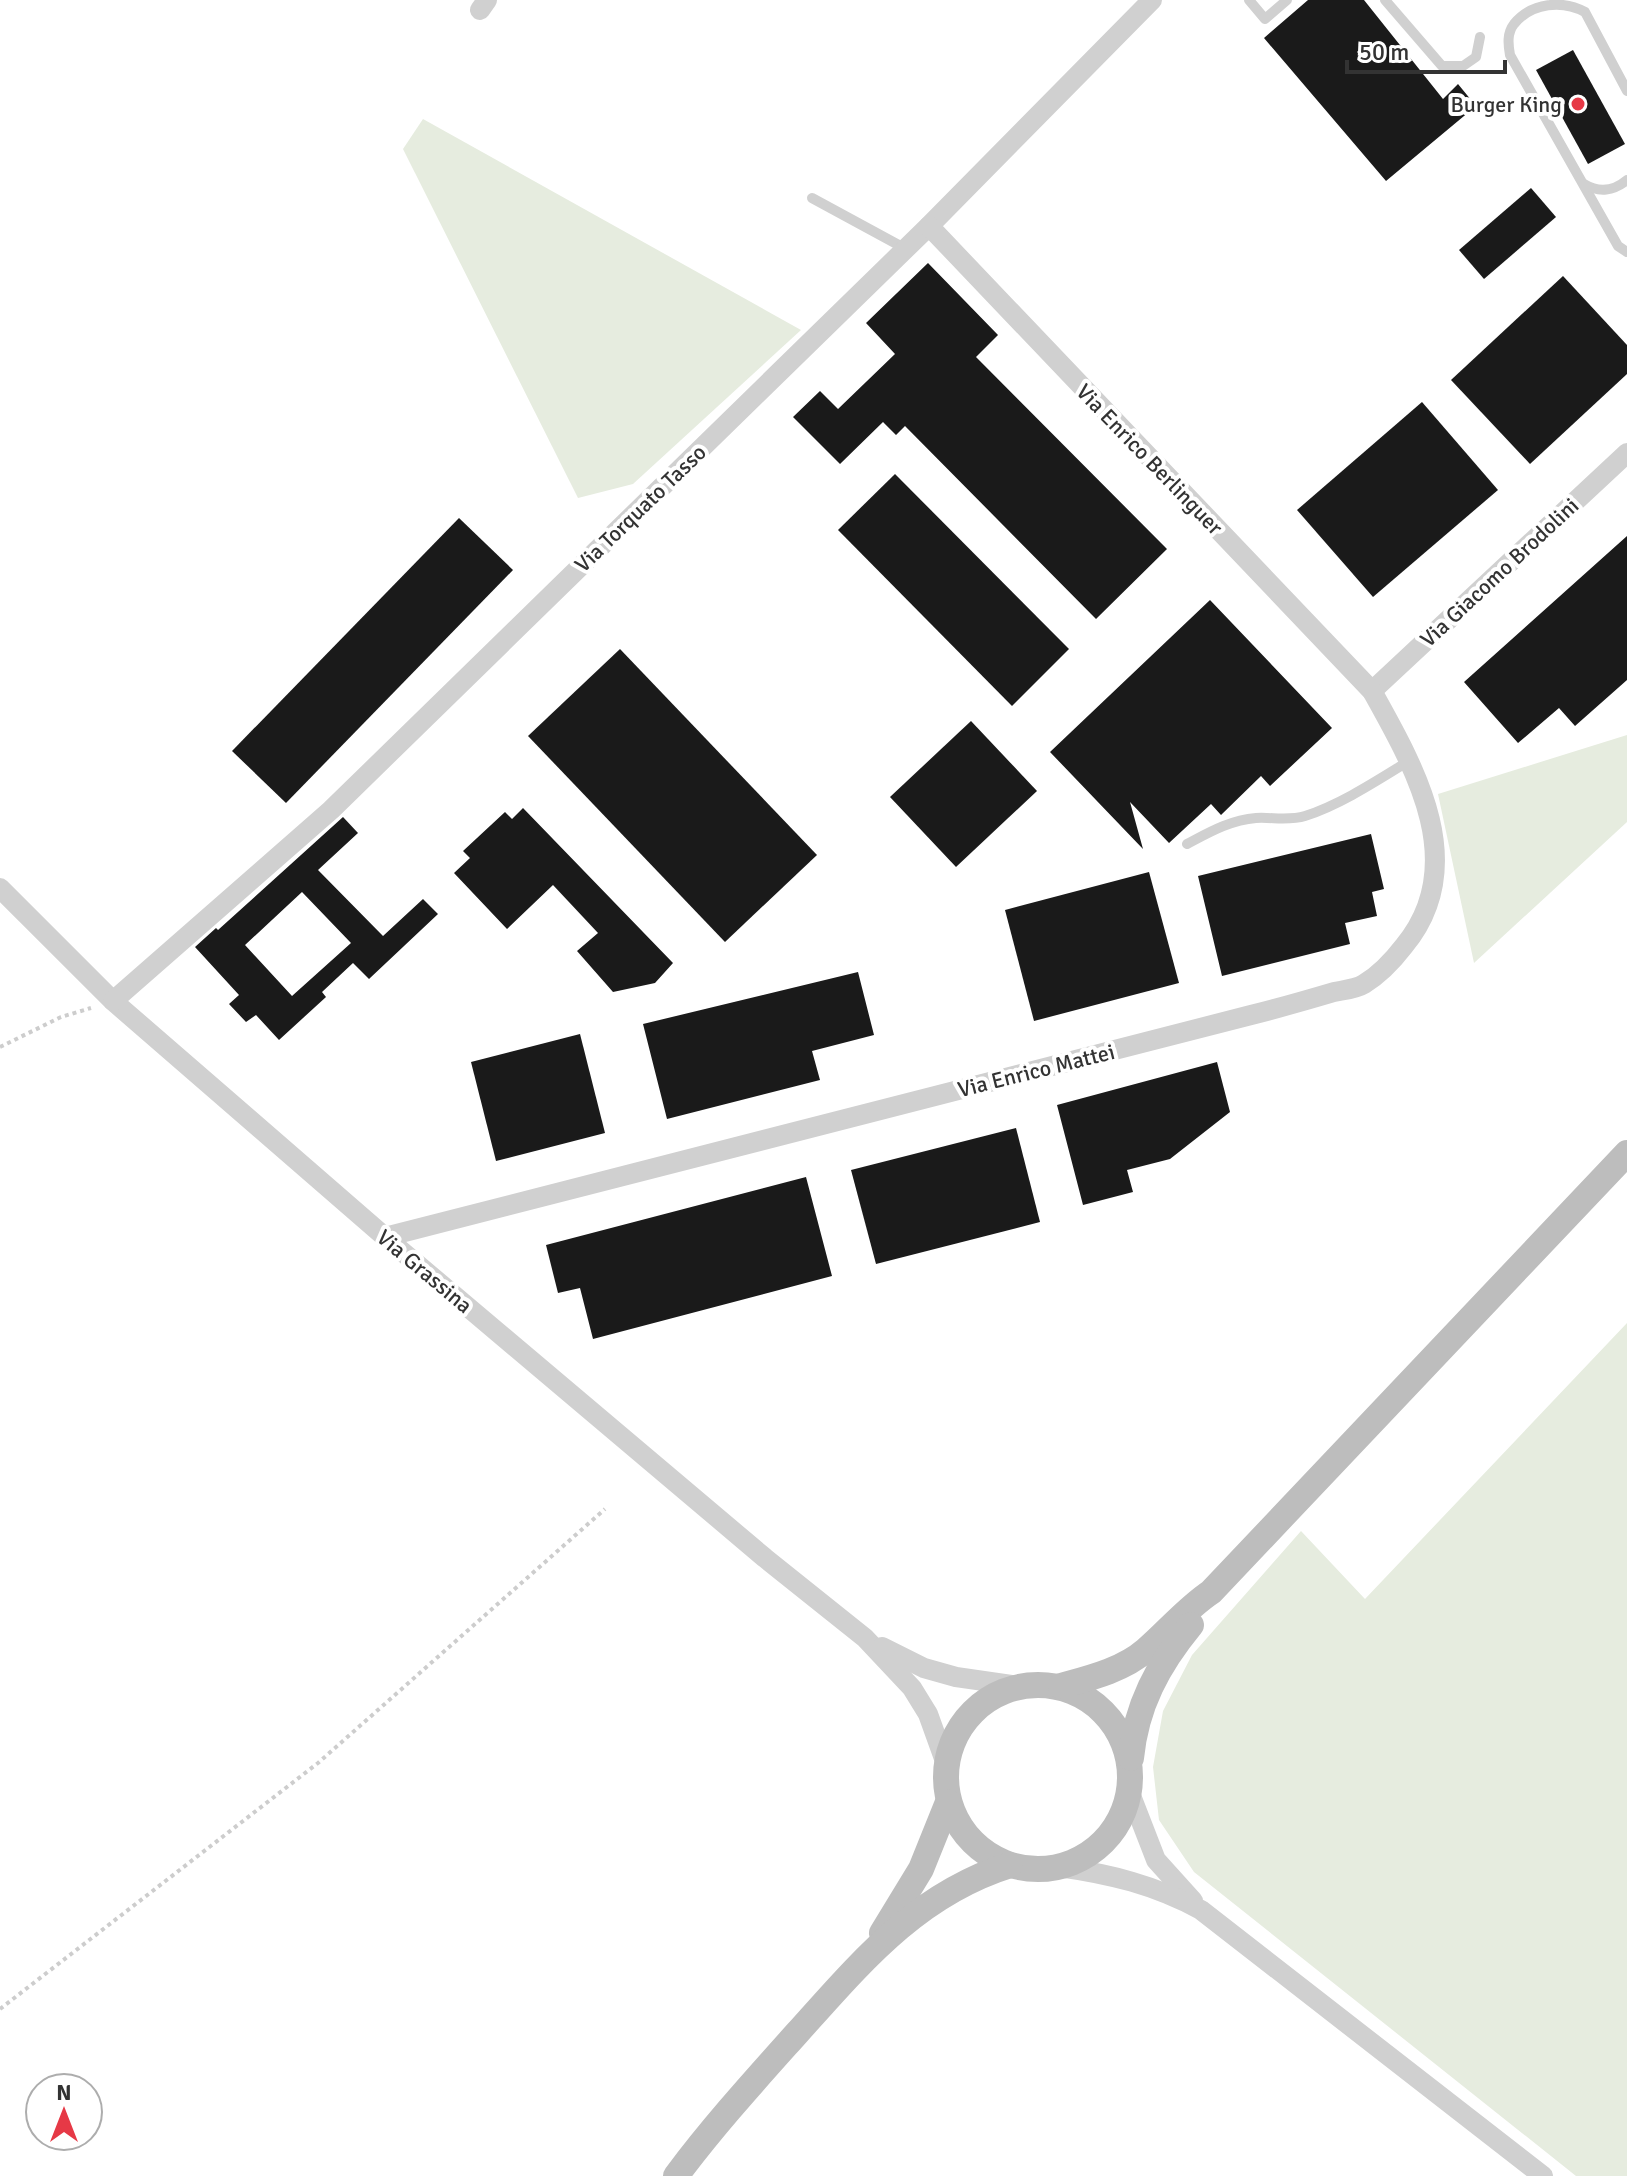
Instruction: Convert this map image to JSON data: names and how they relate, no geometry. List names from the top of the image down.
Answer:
{
  "streets": {
    "street": [
      "Via Enrico Berlinguer",
      "Via Torquato Tasso",
      "Via Giacomo Brodolini",
      "Via Enrico Mattei",
      "Via Grassina"
    ]
  },
  "crossings": [
    ["Via Enrico Berlinguer", "Via Torquato Tasso"],
    ["Via Enrico Berlinguer", "Via Giacomo Brodolini"],
    ["Via Enrico Berlinguer", "Via Enrico Mattei"],
    ["Via Torquato Tasso", "Via Grassina"],
    ["Via Giacomo Brodolini", "Via Enrico Mattei"],
    ["Via Enrico Mattei", "Via Grassina"]
  ],
  "places": ["Burger King"],
  "scale_bar": "50 m",
  "north": "top"
}
